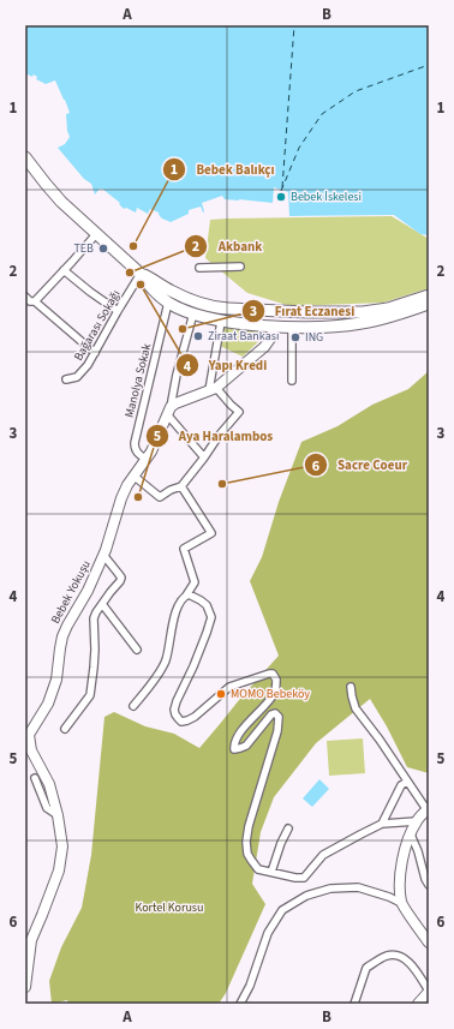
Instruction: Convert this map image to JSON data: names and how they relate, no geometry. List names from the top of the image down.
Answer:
{
  "streets": {
    "street": ["Bağarası Sokağı", "Manolya Sokak", "Bebek Yokuşu"]
  },
  "crossings": [
    ["Manolya Sokak", "Bebek Yokuşu"]
  ],
  "parks": ["Kortel Korusu"],
  "places": [
    "Bebek İskelesi",
    "Bebek Balıkçı",
    "TEB",
    "Akbank",
    "Yapı Kredi",
    "Fırat Eczanesi",
    "Ziraat Bankası",
    "ING",
    "Sacre Coeur",
    "Aya Haralambos",
    "MOMO Bebeköy"
  ],
  "grid": {
    "columns": ["A", "B"],
    "rows": [
      "1",
      "2",
      "3",
      "4",
      "5",
      "6"
    ]
  }
}
